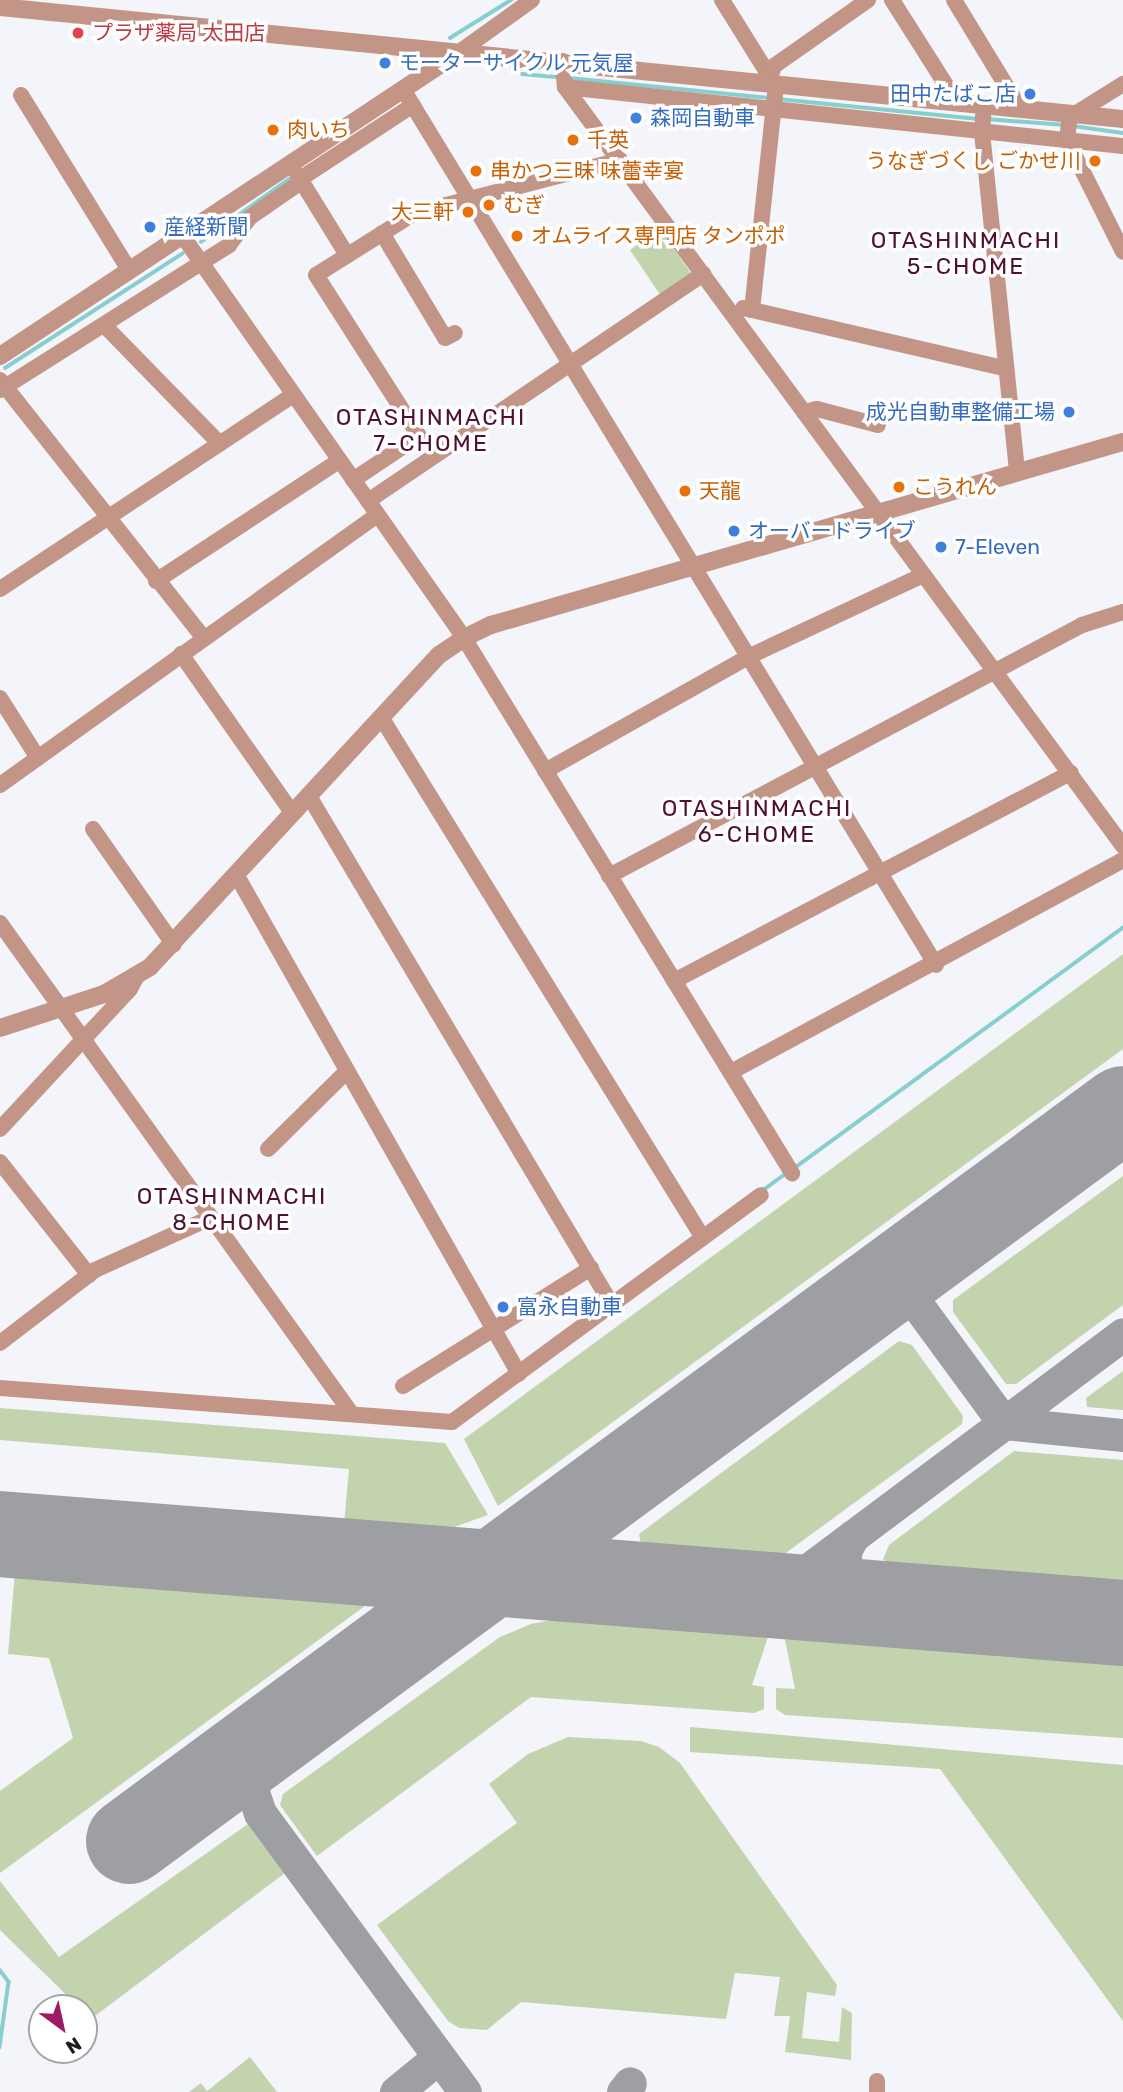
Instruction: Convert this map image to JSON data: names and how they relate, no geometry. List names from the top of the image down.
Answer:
{
  "districts": [
    "OTASHINMACHI 5-CHOME",
    "OTASHINMACHI 7-CHOME",
    "OTASHINMACHI 6-CHOME",
    "OTASHINMACHI 8-CHOME"
  ],
  "places": [
    "プラザ薬局 太田店",
    "モーターサイクル 元気屋",
    "田中たばこ店",
    "森岡自動車",
    "肉いち",
    "千英",
    "うなぎづくし ごかせ川",
    "串かつ三昧 味蕾幸宴",
    "むぎ",
    "大三軒",
    "産経新聞",
    "オムライス専門店 タンポポ",
    "成光自動車整備工場",
    "こうれん",
    "天龍",
    "オーバードライブ",
    "7-Eleven",
    "富永自動車"
  ],
  "north": "bottom right"
}
